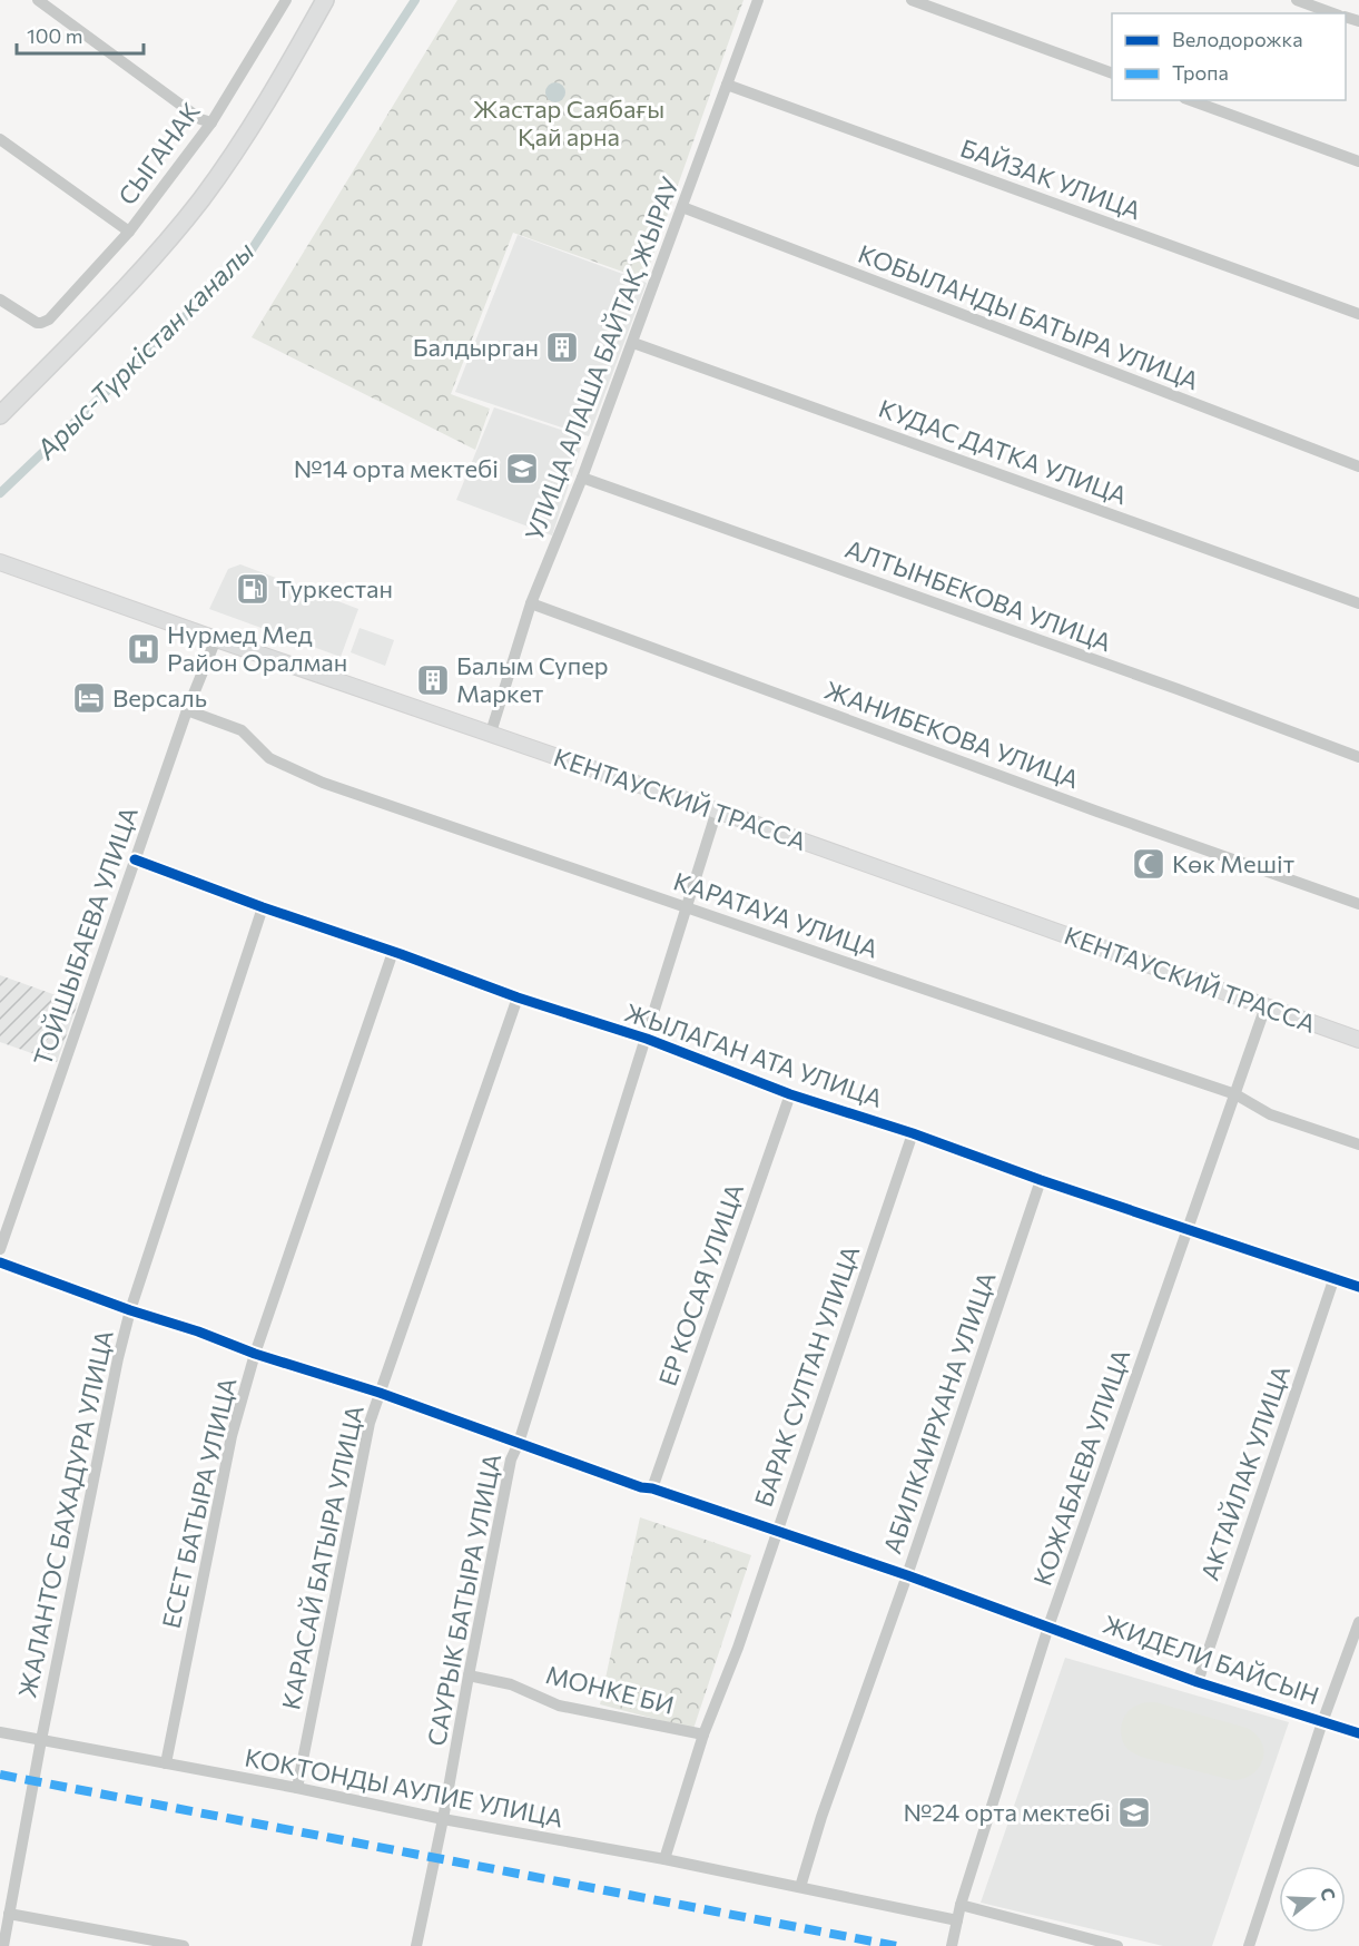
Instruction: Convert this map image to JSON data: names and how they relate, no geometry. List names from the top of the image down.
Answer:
{
  "streets": {
    "main road": ["КЕНТАУСКИЙ ТРАССА"],
    "street": [
      "СЫГАНАК",
      "БАЙЗАК УЛИЦА",
      "КОБЫЛАНДЫ БАТЫРА УЛИЦА",
      "УЛИЦА АЛАША БАЙТАҚ ЖЫРАУ",
      "КУДАС ДАТКА УЛИЦА",
      "АЛТЫНБЕКОВА УЛИЦА",
      "ЖАНИБЕКОВА УЛИЦА",
      "КАРАТАУА УЛИЦА",
      "ТОЙШЫБАЕВА УЛИЦА",
      "ЖЫЛАГАН АТА УЛИЦА",
      "ЕР КОСАЯ УЛИЦА",
      "БАРАК СУЛТАН УЛИЦА",
      "АБИЛКАИРХАНА УЛИЦА",
      "КОЖАБАЕВА УЛИЦА",
      "АКТАЙЛАК УЛИЦА",
      "ЕСЕТ БАТЫРА УЛИЦА",
      "ЖАЛАНТОС БАХАДУРА УЛИЦА",
      "КАРАСАЙ БАТЫРА УЛИЦА",
      "САУРЫК БАТЫРА УЛИЦА",
      "ЖИДЕЛИ БАЙСЫН",
      "МОНКЕ БИ",
      "КОКТОНДЫ АУЛИЕ УЛИЦА"
    ]
  },
  "crossings": [
    ["БАЙЗАК УЛИЦА", "УЛИЦА АЛАША БАЙТАҚ ЖЫРАУ"],
    ["КОБЫЛАНДЫ БАТЫРА УЛИЦА", "УЛИЦА АЛАША БАЙТАҚ ЖЫРАУ"],
    ["УЛИЦА АЛАША БАЙТАҚ ЖЫРАУ", "КУДАС ДАТКА УЛИЦА"],
    ["УЛИЦА АЛАША БАЙТАҚ ЖЫРАУ", "АЛТЫНБЕКОВА УЛИЦА"],
    ["УЛИЦА АЛАША БАЙТАҚ ЖЫРАУ", "ЖАНИБЕКОВА УЛИЦА"],
    ["УЛИЦА АЛАША БАЙТАҚ ЖЫРАУ", "КЕНТАУСКИЙ ТРАССА"],
    ["КЕНТАУСКИЙ ТРАССА", "ТОЙШЫБАЕВА УЛИЦА"],
    ["КЕНТАУСКИЙ ТРАССА", "КОЖАБАЕВА УЛИЦА"],
    ["КЕНТАУСКИЙ ТРАССА", "САУРЫК БАТЫРА УЛИЦА"],
    ["КАРАТАУА УЛИЦА", "ТОЙШЫБАЕВА УЛИЦА"],
    ["КАРАТАУА УЛИЦА", "КОЖАБАЕВА УЛИЦА"],
    ["КАРАТАУА УЛИЦА", "САУРЫК БАТЫРА УЛИЦА"],
    ["ТОЙШЫБАЕВА УЛИЦА", "ЖЫЛАГАН АТА УЛИЦА"],
    ["ЖЫЛАГАН АТА УЛИЦА", "ЕР КОСАЯ УЛИЦА"],
    ["ЖЫЛАГАН АТА УЛИЦА", "БАРАК СУЛТАН УЛИЦА"],
    ["ЖЫЛАГАН АТА УЛИЦА", "АБИЛКАИРХАНА УЛИЦА"],
    ["ЖЫЛАГАН АТА УЛИЦА", "КОЖАБАЕВА УЛИЦА"],
    ["ЖЫЛАГАН АТА УЛИЦА", "АКТАЙЛАК УЛИЦА"],
    ["ЖЫЛАГАН АТА УЛИЦА", "ЕСЕТ БАТЫРА УЛИЦА"],
    ["ЖЫЛАГАН АТА УЛИЦА", "ЖАЛАНТОС БАХАДУРА УЛИЦА"],
    ["ЖЫЛАГАН АТА УЛИЦА", "КАРАСАЙ БАТЫРА УЛИЦА"],
    ["ЖЫЛАГАН АТА УЛИЦА", "САУРЫК БАТЫРА УЛИЦА"],
    ["ЕР КОСАЯ УЛИЦА", "ЖИДЕЛИ БАЙСЫН"],
    ["БАРАК СУЛТАН УЛИЦА", "ЖИДЕЛИ БАЙСЫН"],
    ["БАРАК СУЛТАН УЛИЦА", "МОНКЕ БИ"],
    ["БАРАК СУЛТАН УЛИЦА", "КОКТОНДЫ АУЛИЕ УЛИЦА"],
    ["АБИЛКАИРХАНА УЛИЦА", "ЖИДЕЛИ БАЙСЫН"],
    ["АБИЛКАИРХАНА УЛИЦА", "КОКТОНДЫ АУЛИЕ УЛИЦА"],
    ["КОЖАБАЕВА УЛИЦА", "ЖИДЕЛИ БАЙСЫН"],
    ["КОЖАБАЕВА УЛИЦА", "КОКТОНДЫ АУЛИЕ УЛИЦА"],
    ["АКТАЙЛАК УЛИЦА", "ЖИДЕЛИ БАЙСЫН"],
    ["ЕСЕТ БАТЫРА УЛИЦА", "ЖИДЕЛИ БАЙСЫН"],
    ["ЕСЕТ БАТЫРА УЛИЦА", "КОКТОНДЫ АУЛИЕ УЛИЦА"],
    ["ЖАЛАНТОС БАХАДУРА УЛИЦА", "ЖИДЕЛИ БАЙСЫН"],
    ["ЖАЛАНТОС БАХАДУРА УЛИЦА", "КОКТОНДЫ АУЛИЕ УЛИЦА"],
    ["КАРАСАЙ БАТЫРА УЛИЦА", "ЖИДЕЛИ БАЙСЫН"],
    ["КАРАСАЙ БАТЫРА УЛИЦА", "КОКТОНДЫ АУЛИЕ УЛИЦА"],
    ["САУРЫК БАТЫРА УЛИЦА", "ЖИДЕЛИ БАЙСЫН"],
    ["САУРЫК БАТЫРА УЛИЦА", "МОНКЕ БИ"],
    ["САУРЫК БАТЫРА УЛИЦА", "КОКТОНДЫ АУЛИЕ УЛИЦА"]
  ],
  "water": ["Арыс-Түркістан каналы"],
  "parks": ["Жастар Саябағы Қай арна"],
  "places": {
    "building": ["Балдырган", "Балым Супер Маркет"],
    "school or university": ["№14 орта мектебі", "№24 орта мектебі"],
    "fuel station": ["Туркестан"],
    "hospital": ["Нурмед Мед Район Оралман"],
    "hotel": ["Версаль"],
    "mosque": ["Көк Мешіт"]
  },
  "legend": ["Велодорожка", "Тропа"],
  "scale_bar": "100 m",
  "north": "right"
}
